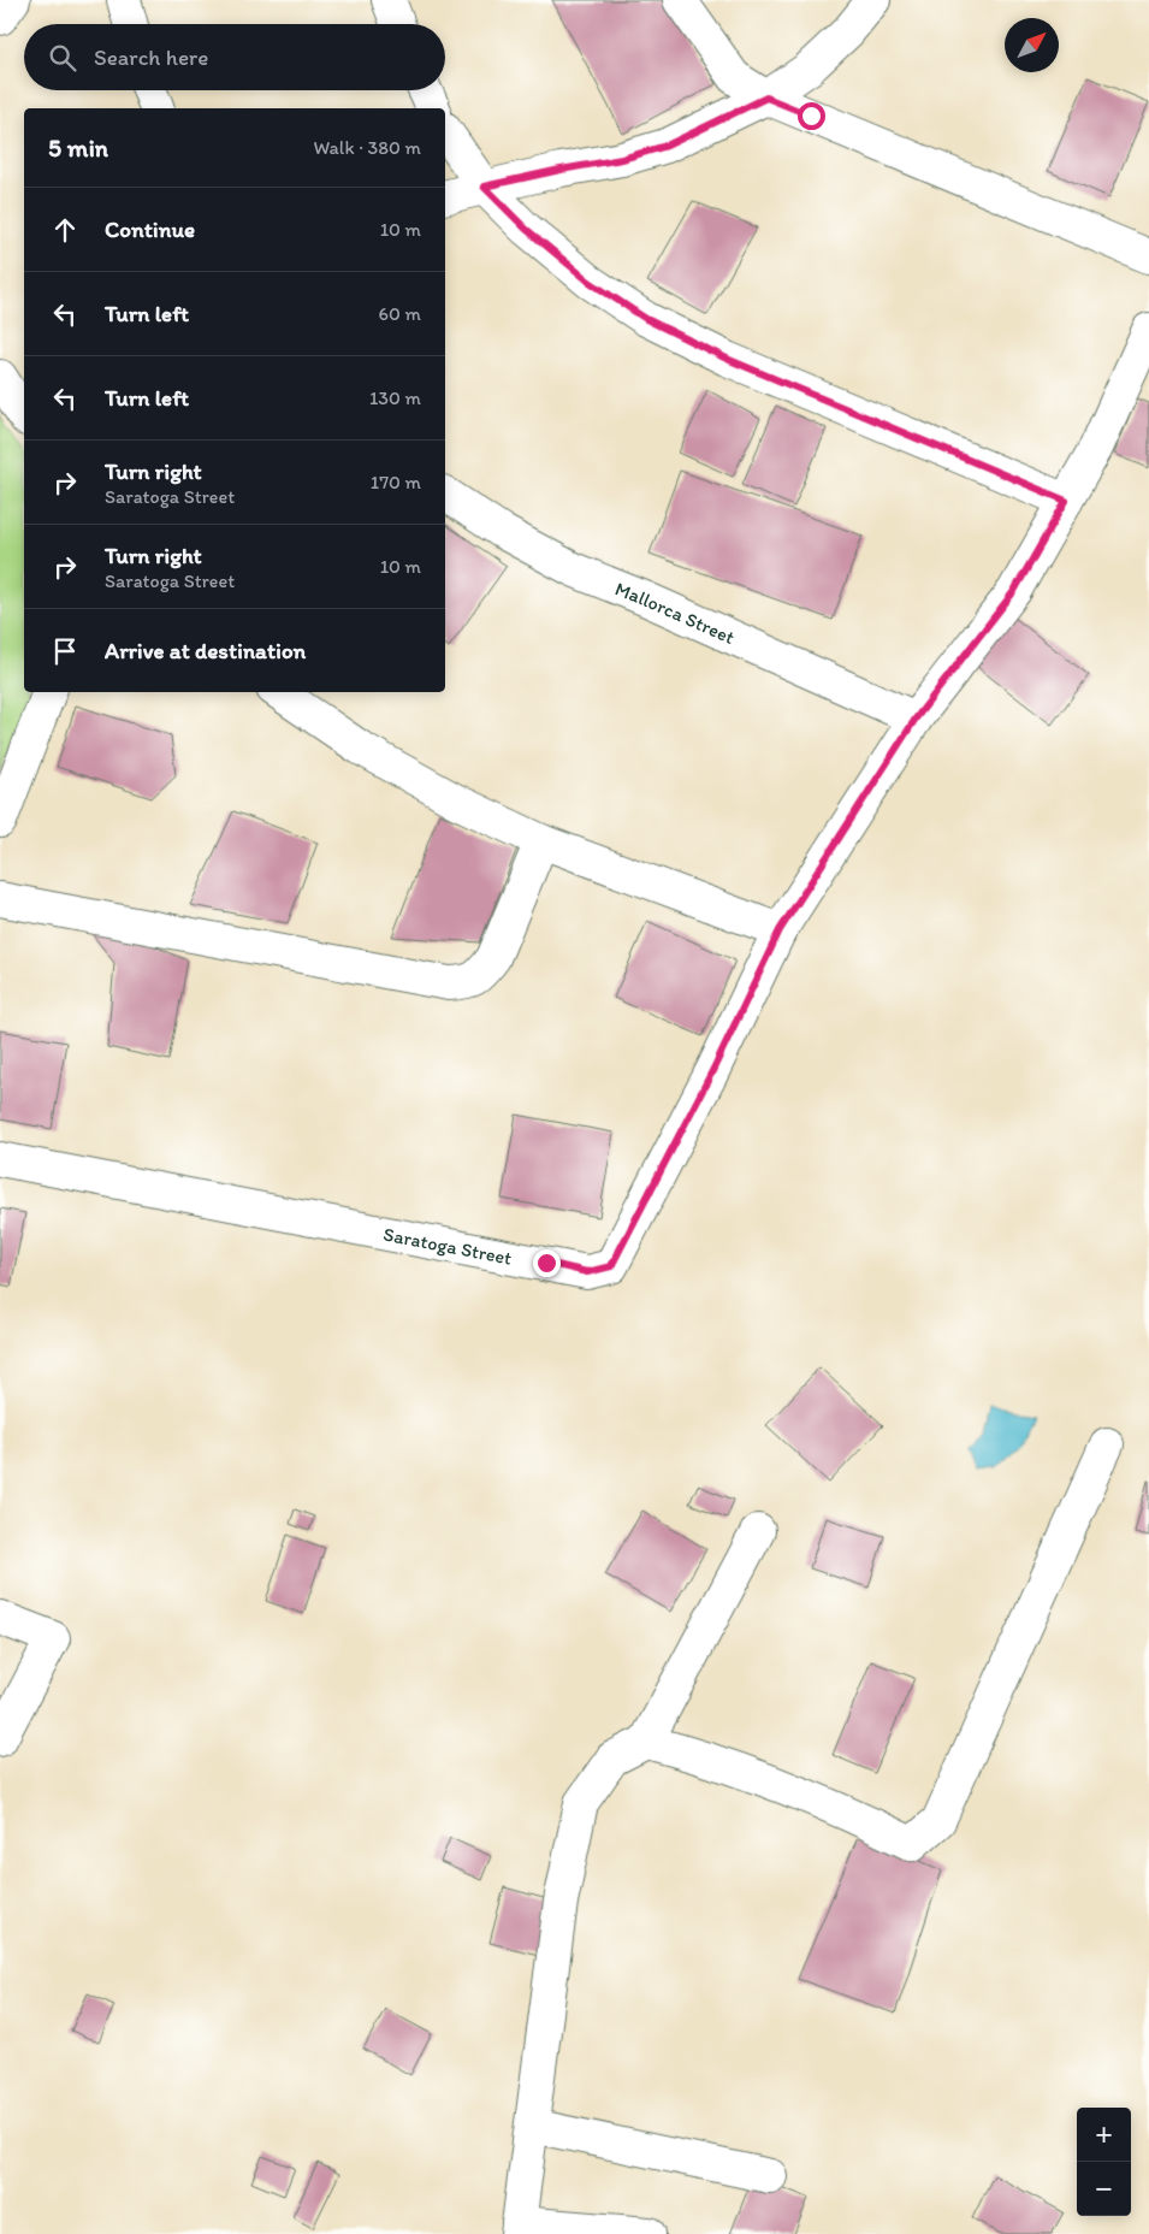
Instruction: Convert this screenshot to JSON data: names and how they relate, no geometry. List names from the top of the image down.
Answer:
{
  "streets": {
    "street": ["Mallorca Street", "Saratoga Street"]
  },
  "crossings": [
    ["Mallorca Street", "Saratoga Street"]
  ],
  "north": "top right",
  "page": {
    "search": "Search here",
    "heading": ["5 min", "Walk · 380 m"],
    "list": [
      ["Continue", "10 m"],
      ["Turn left", "60 m"],
      ["Turn left", "130 m"],
      ["Turn right", "Saratoga Street", "170 m"],
      ["Turn right", "Saratoga Street", "10 m"],
      "Arrive at destination"
    ],
    "map_buttons": ["+", "−"]
  }
}
